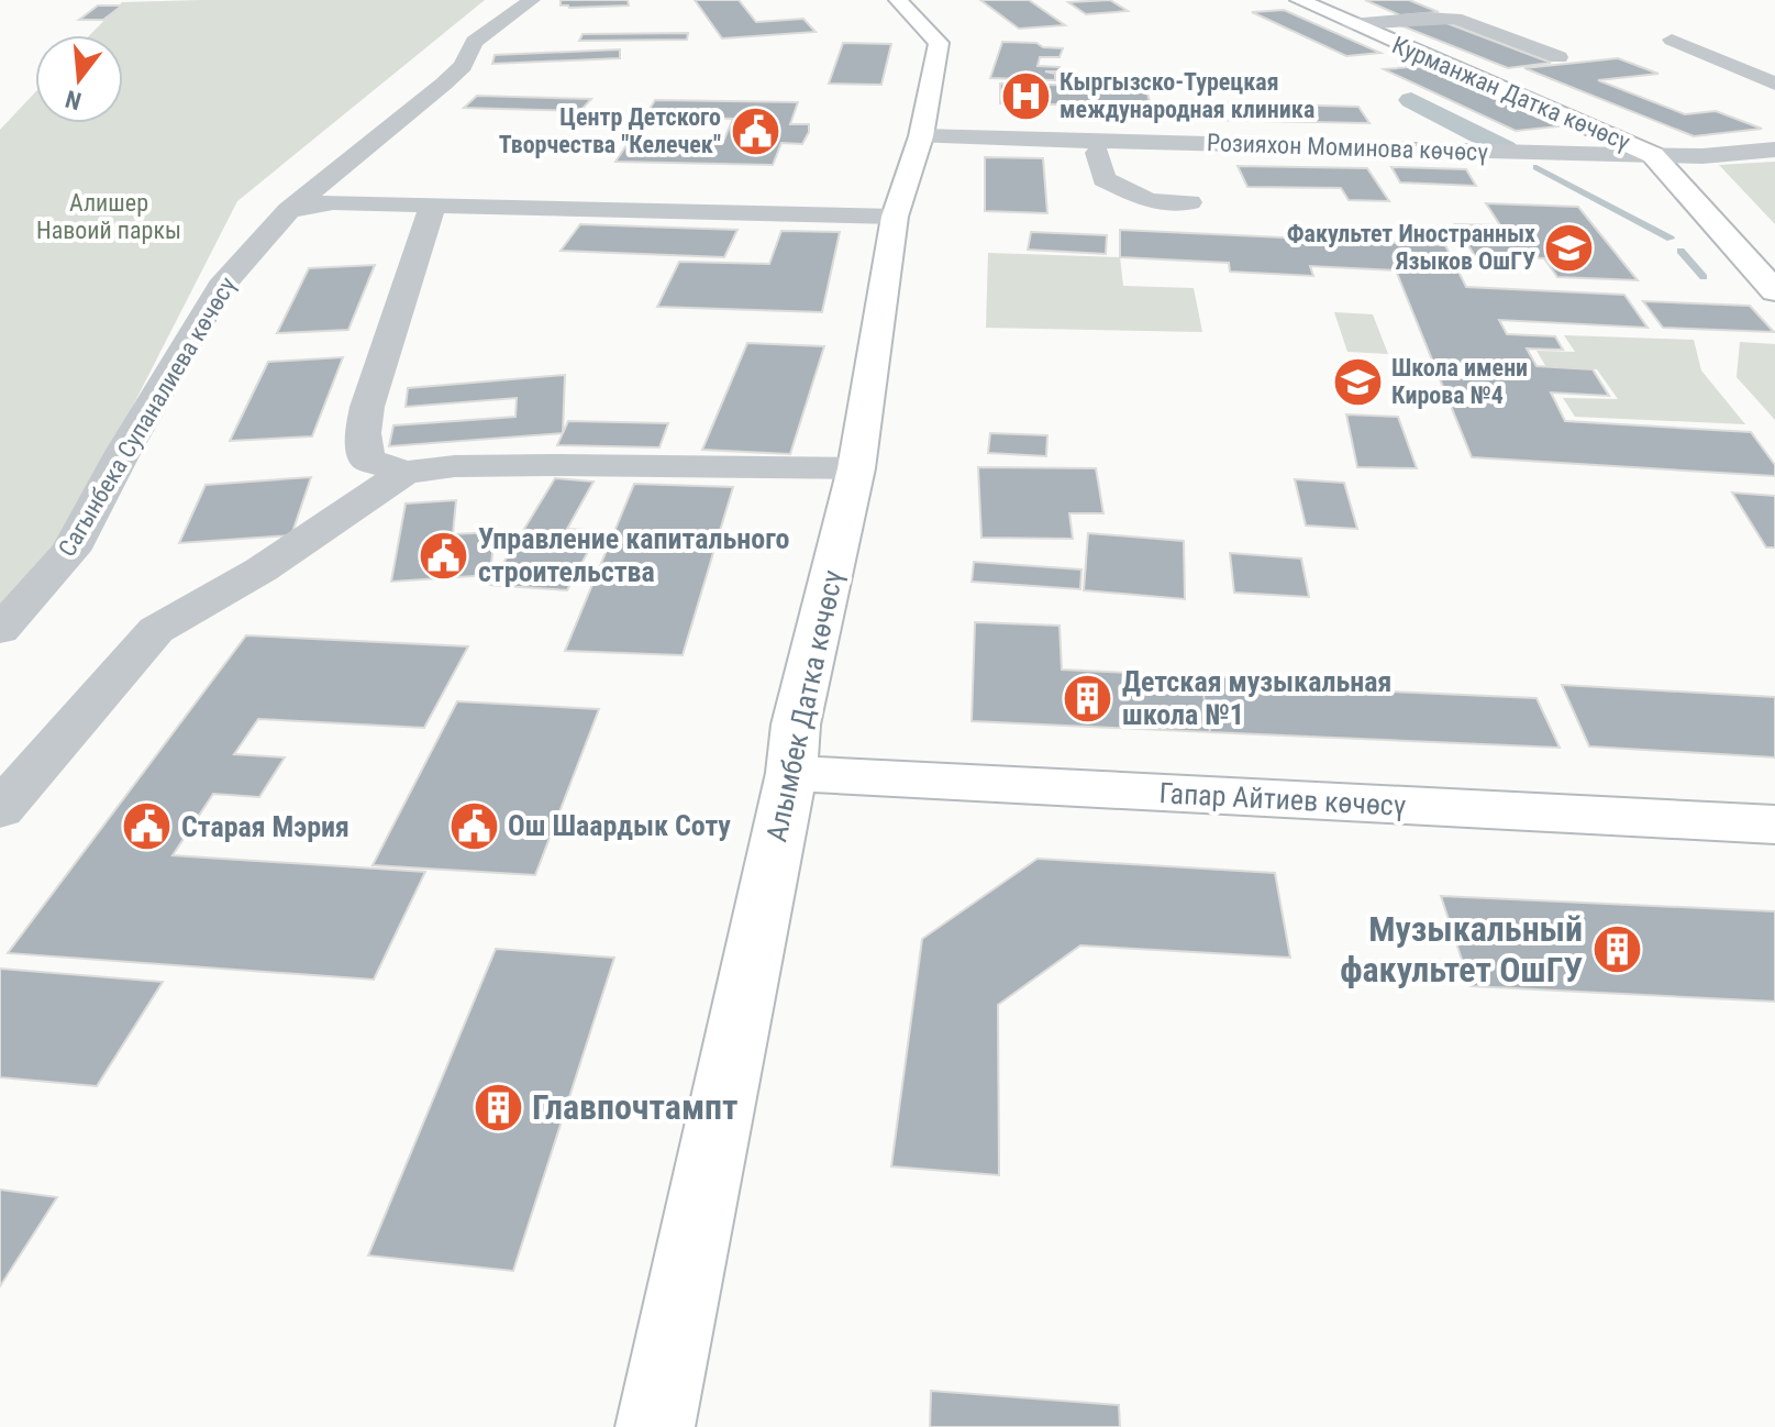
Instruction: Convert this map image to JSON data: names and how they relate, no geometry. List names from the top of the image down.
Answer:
{
  "streets": {
    "main road": ["Курманжан Датка көчөсү", "Алымбек Датка көчөсү", "Гапар Айтиев көчөсү"],
    "street": ["Розияхон Моминова көчөсү", "Сагынбека Супаналиева көчөсү"]
  },
  "crossings": [
    ["Курманжан Датка көчөсү", "Розияхон Моминова көчөсү"],
    ["Розияхон Моминова көчөсү", "Алымбек Датка көчөсү"],
    ["Алымбек Датка көчөсү", "Гапар Айтиев көчөсү"]
  ],
  "parks": ["Алишер Навоий паркы"],
  "places": {
    "hospital": ["Кыргызско-Турецкая международная клиника"],
    "public building": [
      "Центр Детского Творчества \"Келечек\"",
      "Управление капитального строительства",
      "Ош Шаардык Соту",
      "Старая Мэрия"
    ],
    "school or university": ["Факультет Иностранных Языков ОшГУ", "Школа имени Кирова №4"],
    "building": ["Детская музыкальная школа №1", "Музыкальный факультет ОшГУ", "Главпочтампт"]
  },
  "north": "bottom"
}
